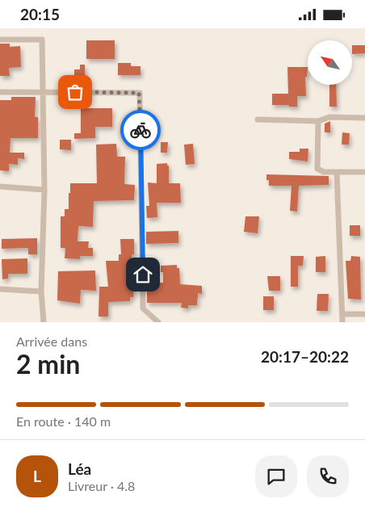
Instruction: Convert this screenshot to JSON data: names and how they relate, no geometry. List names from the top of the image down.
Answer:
{
  "north": "top left",
  "page": {
    "status": "20:15",
    "heading": ["2 min", "Arrivée dans", "20:17–20:22"],
    "panel": ["Léa", "Livreur · 4.8"],
    "bar": "En route · 140 m",
    "round": "L"
  }
}
